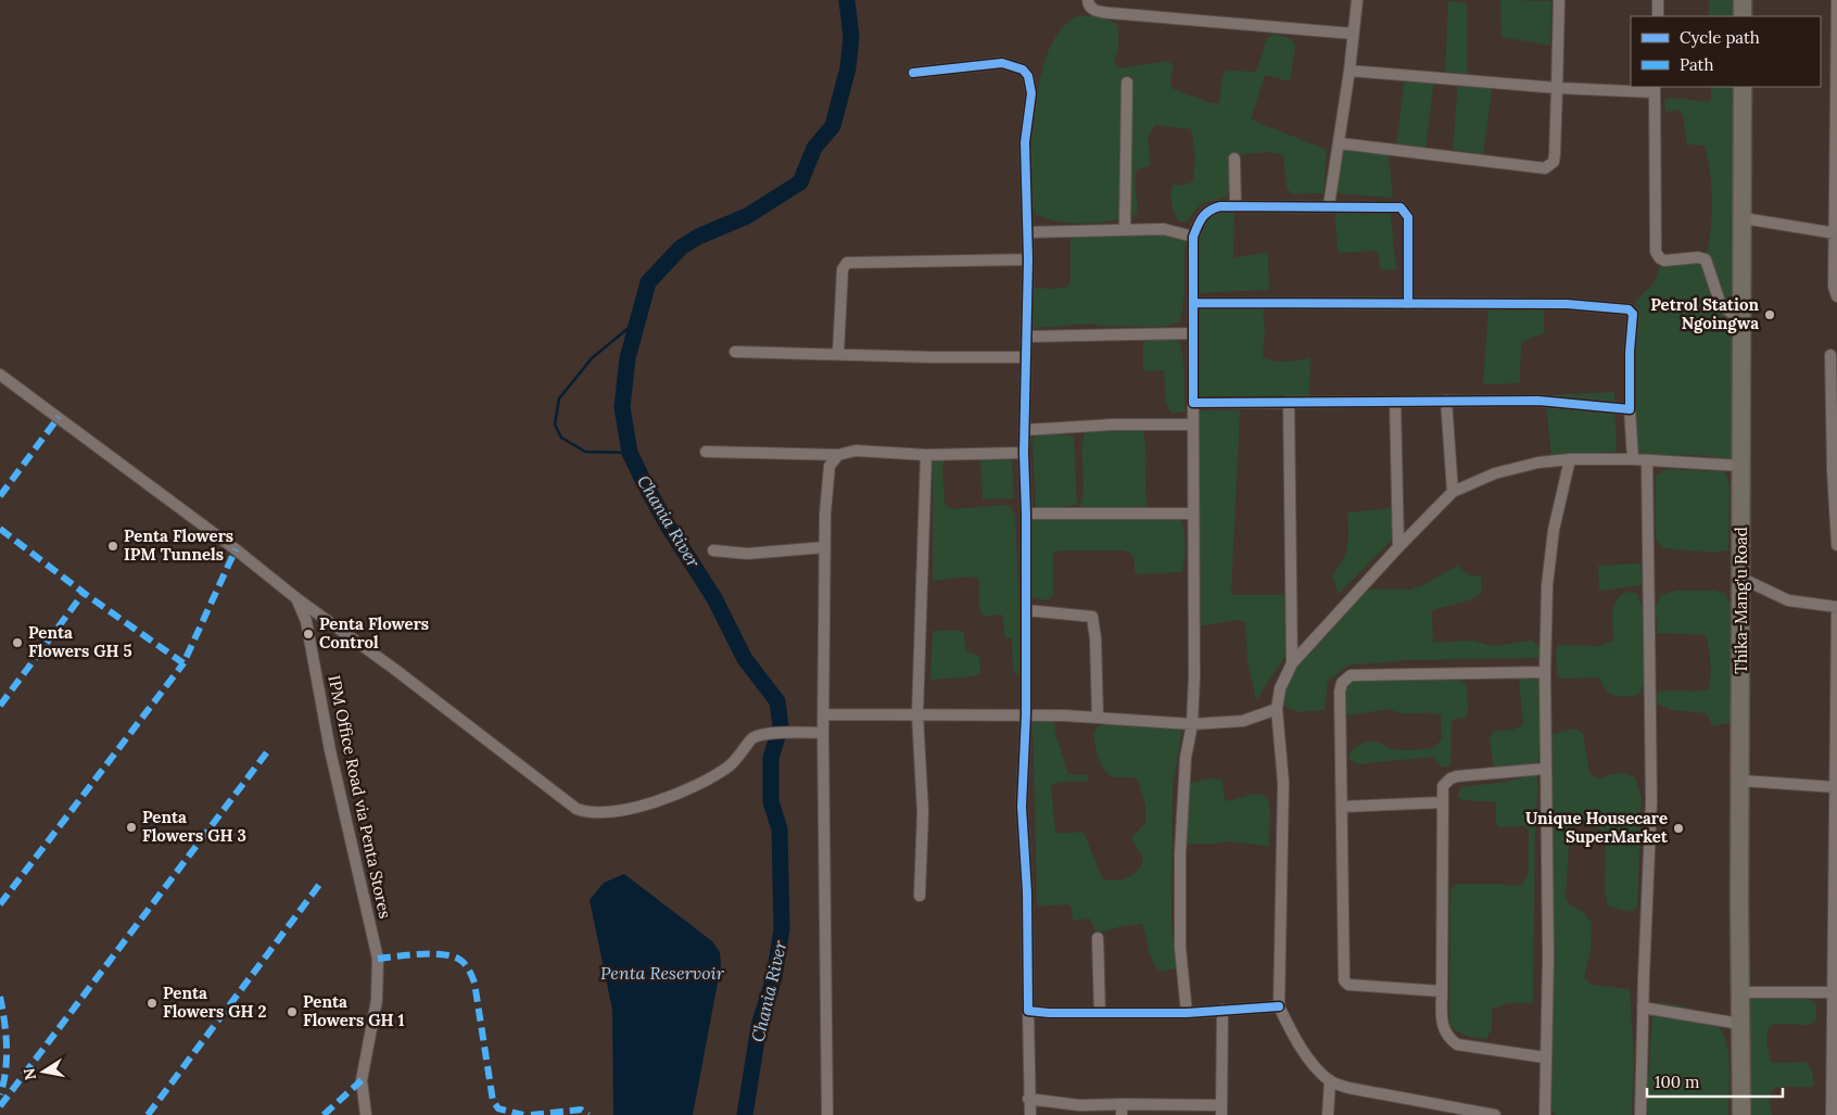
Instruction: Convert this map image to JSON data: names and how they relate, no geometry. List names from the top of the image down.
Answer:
{
  "streets": {
    "highway": ["Thika-Mang'u Road"],
    "street": ["IPM Office Road via Penta Stores"]
  },
  "water": ["Chania River", "Penta Reservoir"],
  "places": [
    "Petrol Station Ngoingwa",
    "Penta Flowers IPM Tunnels",
    "Penta Flowers Control",
    "Penta Flowers GH 5",
    "Penta Flowers GH 3",
    "Unique Housecare SuperMarket",
    "Penta Flowers GH 2",
    "Penta Flowers GH 1"
  ],
  "legend": ["Cycle path", "Path"],
  "scale_bar": "100 m",
  "north": "left"
}
